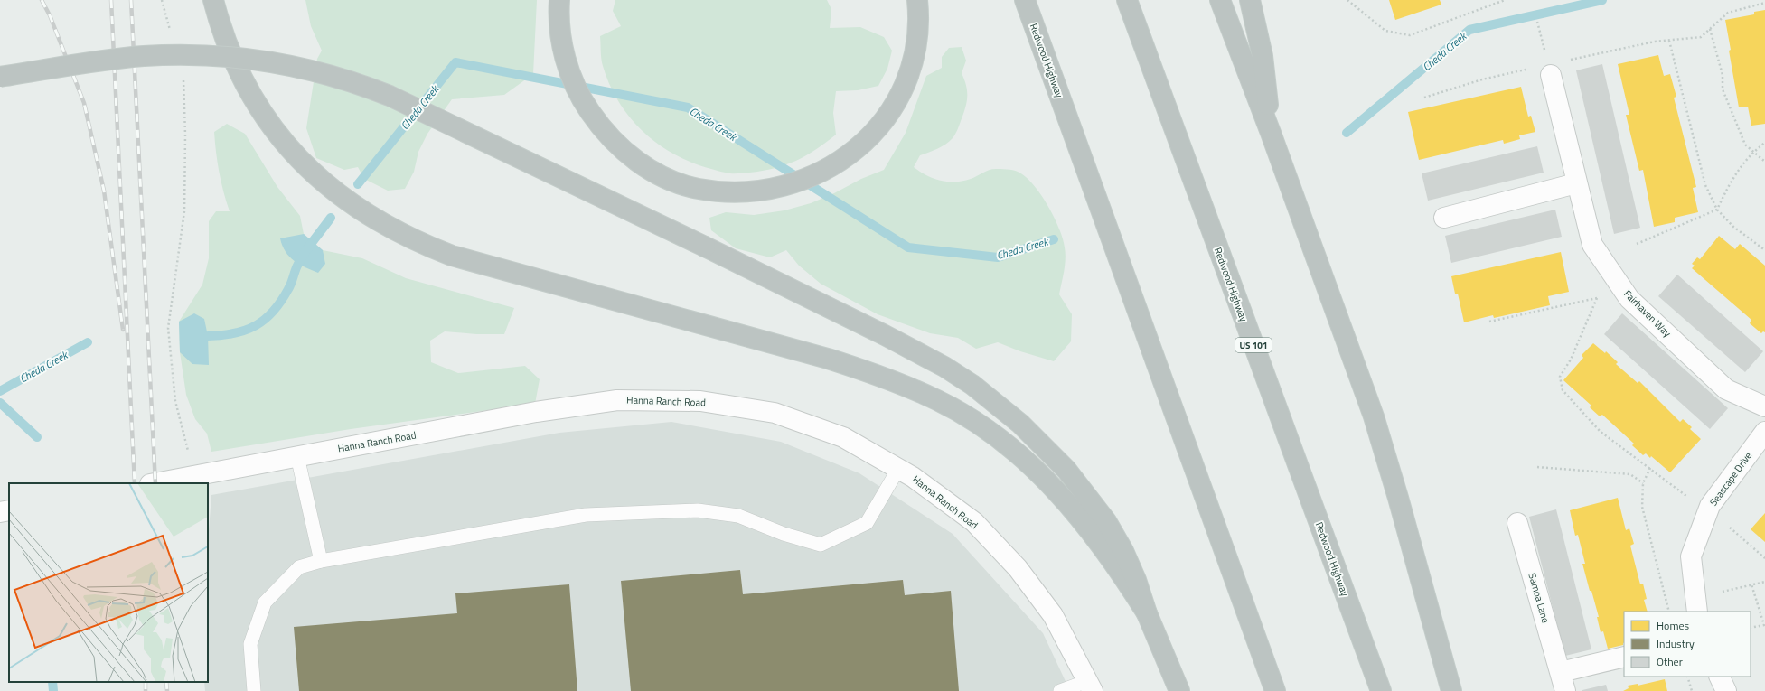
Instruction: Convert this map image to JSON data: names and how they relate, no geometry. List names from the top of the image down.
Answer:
{
  "streets": {
    "highway": ["Redwood Highway", "US 101"],
    "street": [
      "Fairhaven Way",
      "Hanna Ranch Road",
      "Seascape Drive",
      "Samoa Lane"
    ]
  },
  "water": ["Cheda Creek"],
  "legend": ["Homes", "Industry", "Other"]
}
